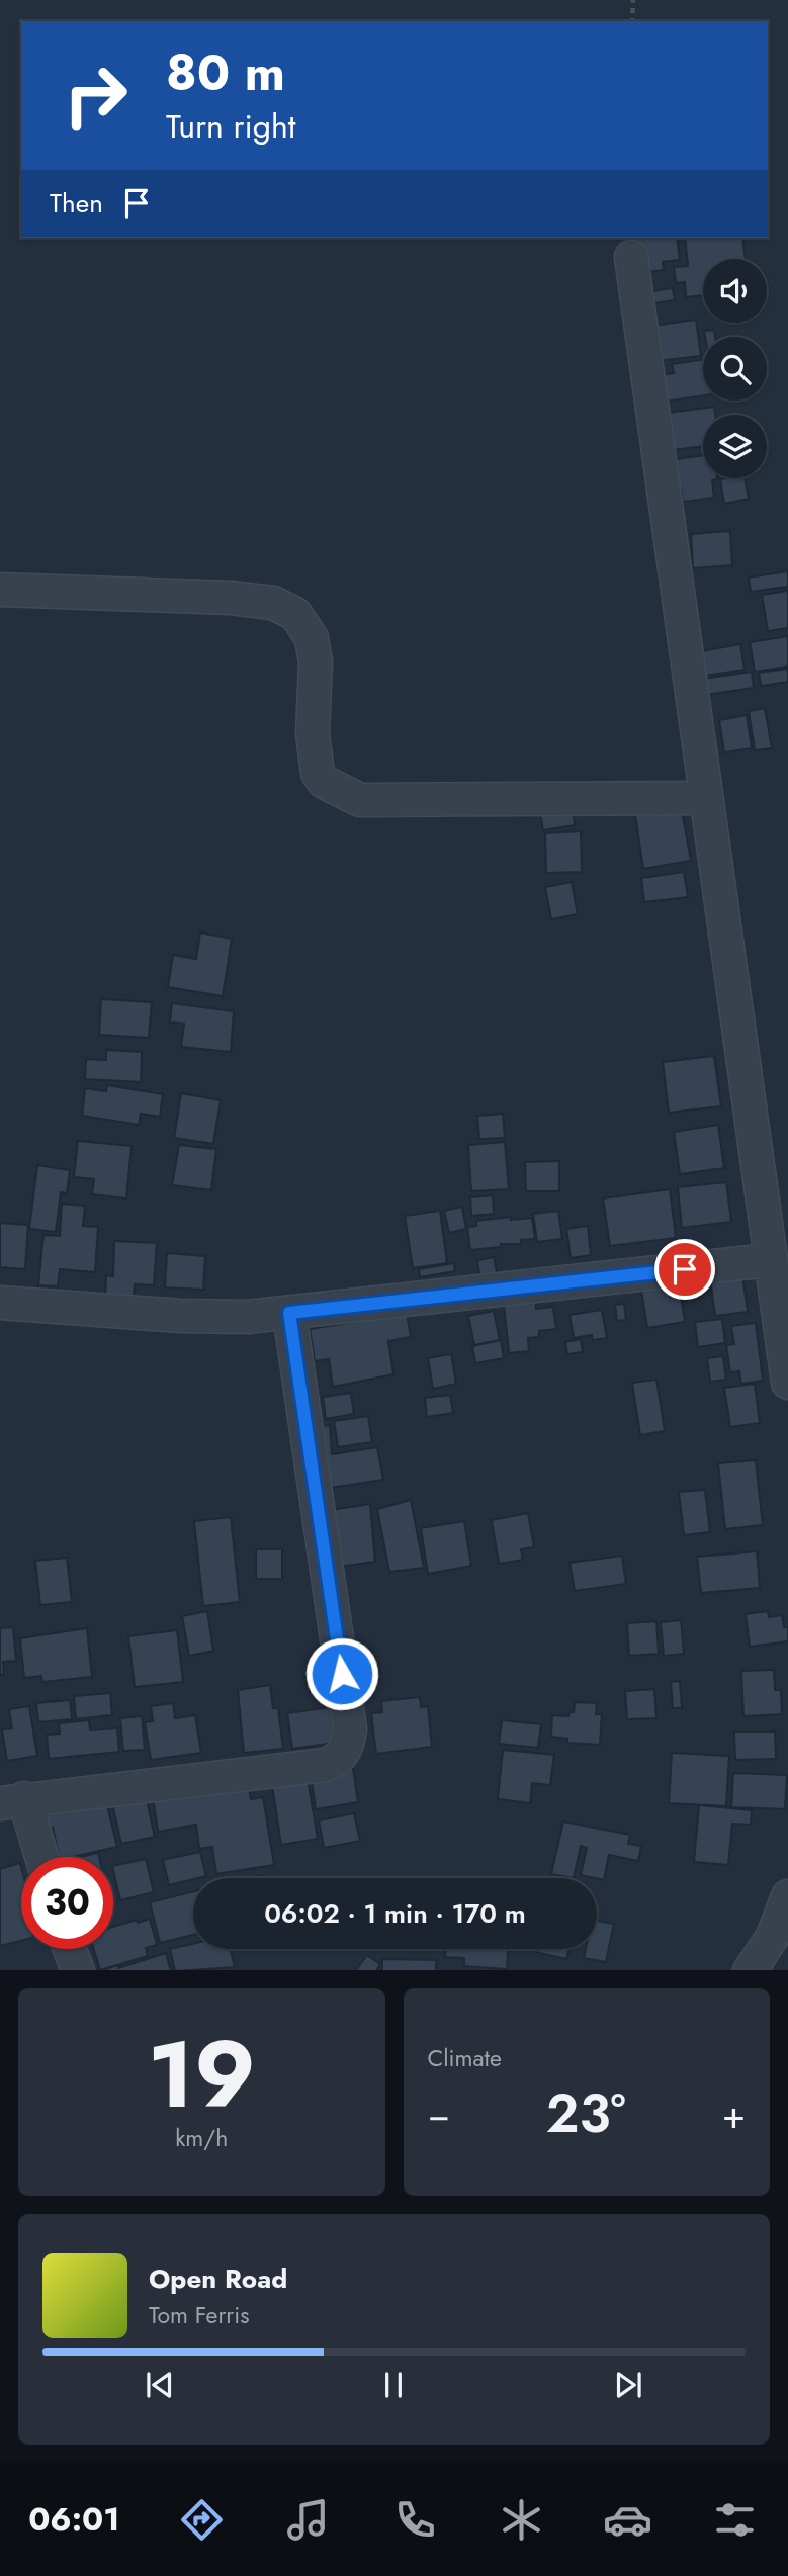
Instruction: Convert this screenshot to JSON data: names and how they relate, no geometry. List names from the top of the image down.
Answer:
{
  "page": {
    "turn": ["80 m", "Turn right"],
    "then": "Then",
    "limit": "30",
    "trip": "06:02 · 1 min · 170 m",
    "tile": [
      ["19", "km/h"],
      "Climate"
    ],
    "heat": ["−", "23°", "+"],
    "song": ["Open Road", "Tom Ferris"],
    "tabs": "06:01"
  }
}
